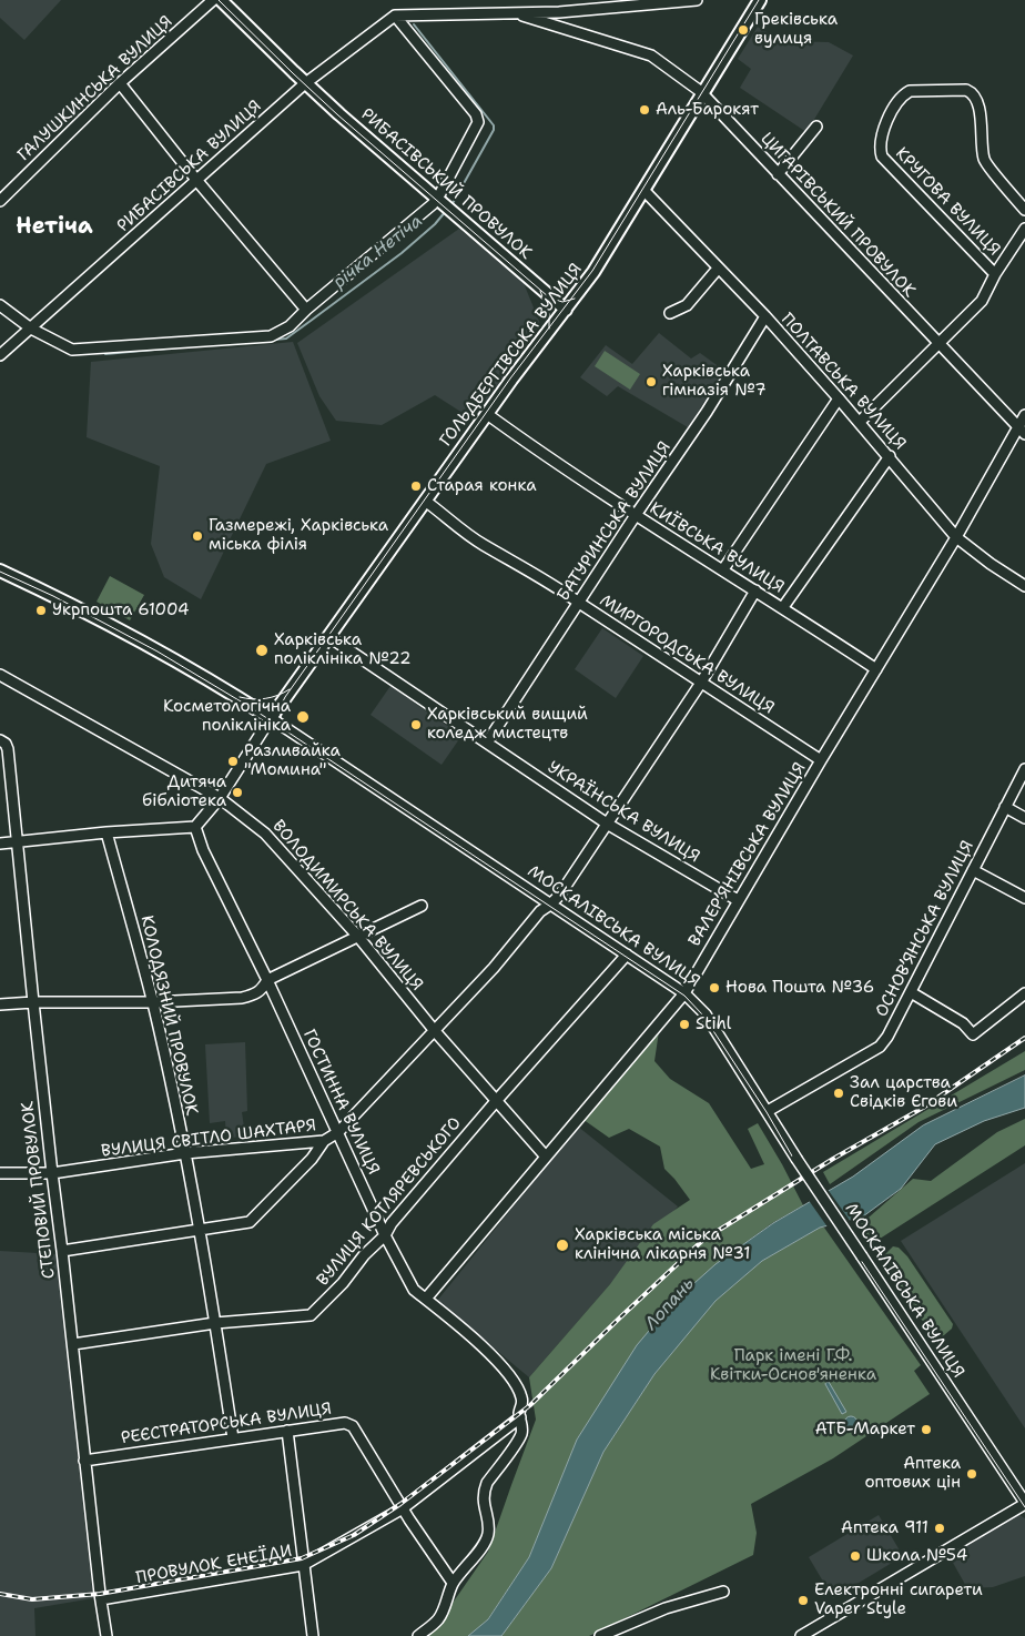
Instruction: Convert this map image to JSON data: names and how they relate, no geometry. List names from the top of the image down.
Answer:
{
  "streets": {
    "main road": ["РИБАСІВСЬКИЙ ПРОВУЛОК", "ГОЛЬДБЕРГІВСЬКА ВУЛИЦЯ", "МОСКАЛІВСЬКА ВУЛИЦЯ"],
    "street": [
      "ГАЛУШКИНСЬКА ВУЛИЦЯ",
      "РИБАСІВСЬКА ВУЛИЦЯ",
      "КРУГОВА ВУЛИЦЯ",
      "ЦИГАРІВСЬКИЙ ПРОВУЛОК",
      "ПОЛТАВСЬКА ВУЛИЦЯ",
      "БАТУРИНСЬКА ВУЛИЦЯ",
      "КИЇВСЬКА ВУЛИЦЯ",
      "МИРГОРОДСЬКА ВУЛИЦЯ",
      "УКРАЇНСЬКА ВУЛИЦЯ",
      "ВАЛЕР’ЯНІВСЬКА ВУЛИЦЯ",
      "ВОЛОДИМИРСЬКА ВУЛИЦЯ",
      "ОСНОВ’ЯНСЬКА ВУЛИЦЯ",
      "КОЛОДЯЗНИЙ ПРОВУЛОК",
      "ГОСТИННА ВУЛИЦЯ",
      "ВУЛИЦЯ СВІТЛО ШАХТАРЯ",
      "СТЕПОВИЙ ПРОВУЛОК",
      "ВУЛИЦЯ КОТЛЯРЕВСЬКОГО",
      "РЕЄСТРАТОРСЬКА ВУЛИЦЯ",
      "ПРОВУЛОК ЕНЕЇДИ"
    ]
  },
  "crossings": [
    ["РИБАСІВСЬКА ВУЛИЦЯ", "РИБАСІВСЬКИЙ ПРОВУЛОК"],
    ["РИБАСІВСЬКИЙ ПРОВУЛОК", "ГОЛЬДБЕРГІВСЬКА ВУЛИЦЯ"],
    ["ЦИГАРІВСЬКИЙ ПРОВУЛОК", "ГОЛЬДБЕРГІВСЬКА ВУЛИЦЯ"],
    ["ЦИГАРІВСЬКИЙ ПРОВУЛОК", "ВАЛЕР’ЯНІВСЬКА ВУЛИЦЯ"],
    ["ГОЛЬДБЕРГІВСЬКА ВУЛИЦЯ", "ПОЛТАВСЬКА ВУЛИЦЯ"],
    ["ГОЛЬДБЕРГІВСЬКА ВУЛИЦЯ", "КИЇВСЬКА ВУЛИЦЯ"],
    ["ГОЛЬДБЕРГІВСЬКА ВУЛИЦЯ", "МИРГОРОДСЬКА ВУЛИЦЯ"],
    ["ГОЛЬДБЕРГІВСЬКА ВУЛИЦЯ", "УКРАЇНСЬКА ВУЛИЦЯ"],
    ["ГОЛЬДБЕРГІВСЬКА ВУЛИЦЯ", "МОСКАЛІВСЬКА ВУЛИЦЯ"],
    ["ПОЛТАВСЬКА ВУЛИЦЯ", "БАТУРИНСЬКА ВУЛИЦЯ"],
    ["ПОЛТАВСЬКА ВУЛИЦЯ", "ВАЛЕР’ЯНІВСЬКА ВУЛИЦЯ"],
    ["БАТУРИНСЬКА ВУЛИЦЯ", "КИЇВСЬКА ВУЛИЦЯ"],
    ["БАТУРИНСЬКА ВУЛИЦЯ", "МИРГОРОДСЬКА ВУЛИЦЯ"],
    ["БАТУРИНСЬКА ВУЛИЦЯ", "УКРАЇНСЬКА ВУЛИЦЯ"],
    ["КИЇВСЬКА ВУЛИЦЯ", "ВАЛЕР’ЯНІВСЬКА ВУЛИЦЯ"],
    ["КИЇВСЬКА ВУЛИЦЯ", "ВУЛИЦЯ СВІТЛО ШАХТАРЯ"],
    ["МИРГОРОДСЬКА ВУЛИЦЯ", "ВАЛЕР’ЯНІВСЬКА ВУЛИЦЯ"],
    ["МИРГОРОДСЬКА ВУЛИЦЯ", "ВУЛИЦЯ СВІТЛО ШАХТАРЯ"],
    ["УКРАЇНСЬКА ВУЛИЦЯ", "ВАЛЕР’ЯНІВСЬКА ВУЛИЦЯ"],
    ["УКРАЇНСЬКА ВУЛИЦЯ", "ВУЛИЦЯ СВІТЛО ШАХТАРЯ"],
    ["ВАЛЕР’ЯНІВСЬКА ВУЛИЦЯ", "ВОЛОДИМИРСЬКА ВУЛИЦЯ"],
    ["ВАЛЕР’ЯНІВСЬКА ВУЛИЦЯ", "МОСКАЛІВСЬКА ВУЛИЦЯ"],
    ["ВАЛЕР’ЯНІВСЬКА ВУЛИЦЯ", "ГОСТИННА ВУЛИЦЯ"],
    ["ВОЛОДИМИРСЬКА ВУЛИЦЯ", "ВУЛИЦЯ СВІТЛО ШАХТАРЯ"],
    ["ВОЛОДИМИРСЬКА ВУЛИЦЯ", "ВУЛИЦЯ КОТЛЯРЕВСЬКОГО"],
    ["МОСКАЛІВСЬКА ВУЛИЦЯ", "ОСНОВ’ЯНСЬКА ВУЛИЦЯ"],
    ["МОСКАЛІВСЬКА ВУЛИЦЯ", "ВУЛИЦЯ СВІТЛО ШАХТАРЯ"],
    ["МОСКАЛІВСЬКА ВУЛИЦЯ", "ВУЛИЦЯ КОТЛЯРЕВСЬКОГО"],
    ["КОЛОДЯЗНИЙ ПРОВУЛОК", "ВУЛИЦЯ СВІТЛО ШАХТАРЯ"],
    ["КОЛОДЯЗНИЙ ПРОВУЛОК", "ВУЛИЦЯ КОТЛЯРЕВСЬКОГО"],
    ["КОЛОДЯЗНИЙ ПРОВУЛОК", "РЕЄСТРАТОРСЬКА ВУЛИЦЯ"],
    ["ГОСТИННА ВУЛИЦЯ", "ВУЛИЦЯ СВІТЛО ШАХТАРЯ"],
    ["ГОСТИННА ВУЛИЦЯ", "ВУЛИЦЯ КОТЛЯРЕВСЬКОГО"],
    ["ГОСТИННА ВУЛИЦЯ", "ПРОВУЛОК ЕНЕЇДИ"],
    ["ВУЛИЦЯ СВІТЛО ШАХТАРЯ", "СТЕПОВИЙ ПРОВУЛОК"],
    ["СТЕПОВИЙ ПРОВУЛОК", "ВУЛИЦЯ КОТЛЯРЕВСЬКОГО"],
    ["СТЕПОВИЙ ПРОВУЛОК", "РЕЄСТРАТОРСЬКА ВУЛИЦЯ"],
    ["СТЕПОВИЙ ПРОВУЛОК", "ПРОВУЛОК ЕНЕЇДИ"],
    ["РЕЄСТРАТОРСЬКА ВУЛИЦЯ", "ПРОВУЛОК ЕНЕЇДИ"]
  ],
  "districts": ["Нетіча"],
  "water": ["річка Нетіча", "Лопань"],
  "parks": ["Парк імені Г.Ф. Квітки-Основ'яненка"],
  "places": [
    "Греківська вулиця",
    "Аль-Барокят",
    "Харківська гімназія №7",
    "Старая конка",
    "Газмережі, Харківська міська філія",
    "Укрпошта 61004",
    "Харківська поліклініка №22",
    "Косметологічна поліклініка",
    "Харківський вищий коледж мистецтв",
    "Разливайка \"Момина\"",
    "Дитяча бібліотека",
    "Нова Пошта №36",
    "Stihl",
    "Зал царства Свідків Єгови",
    "Харківська міська клінічна лікарня №31",
    "АТБ-Маркет",
    "Аптека оптових цін",
    "Аптека 911",
    "Школа №54",
    "Електронні сигарети Vaper Style"
  ]
}
